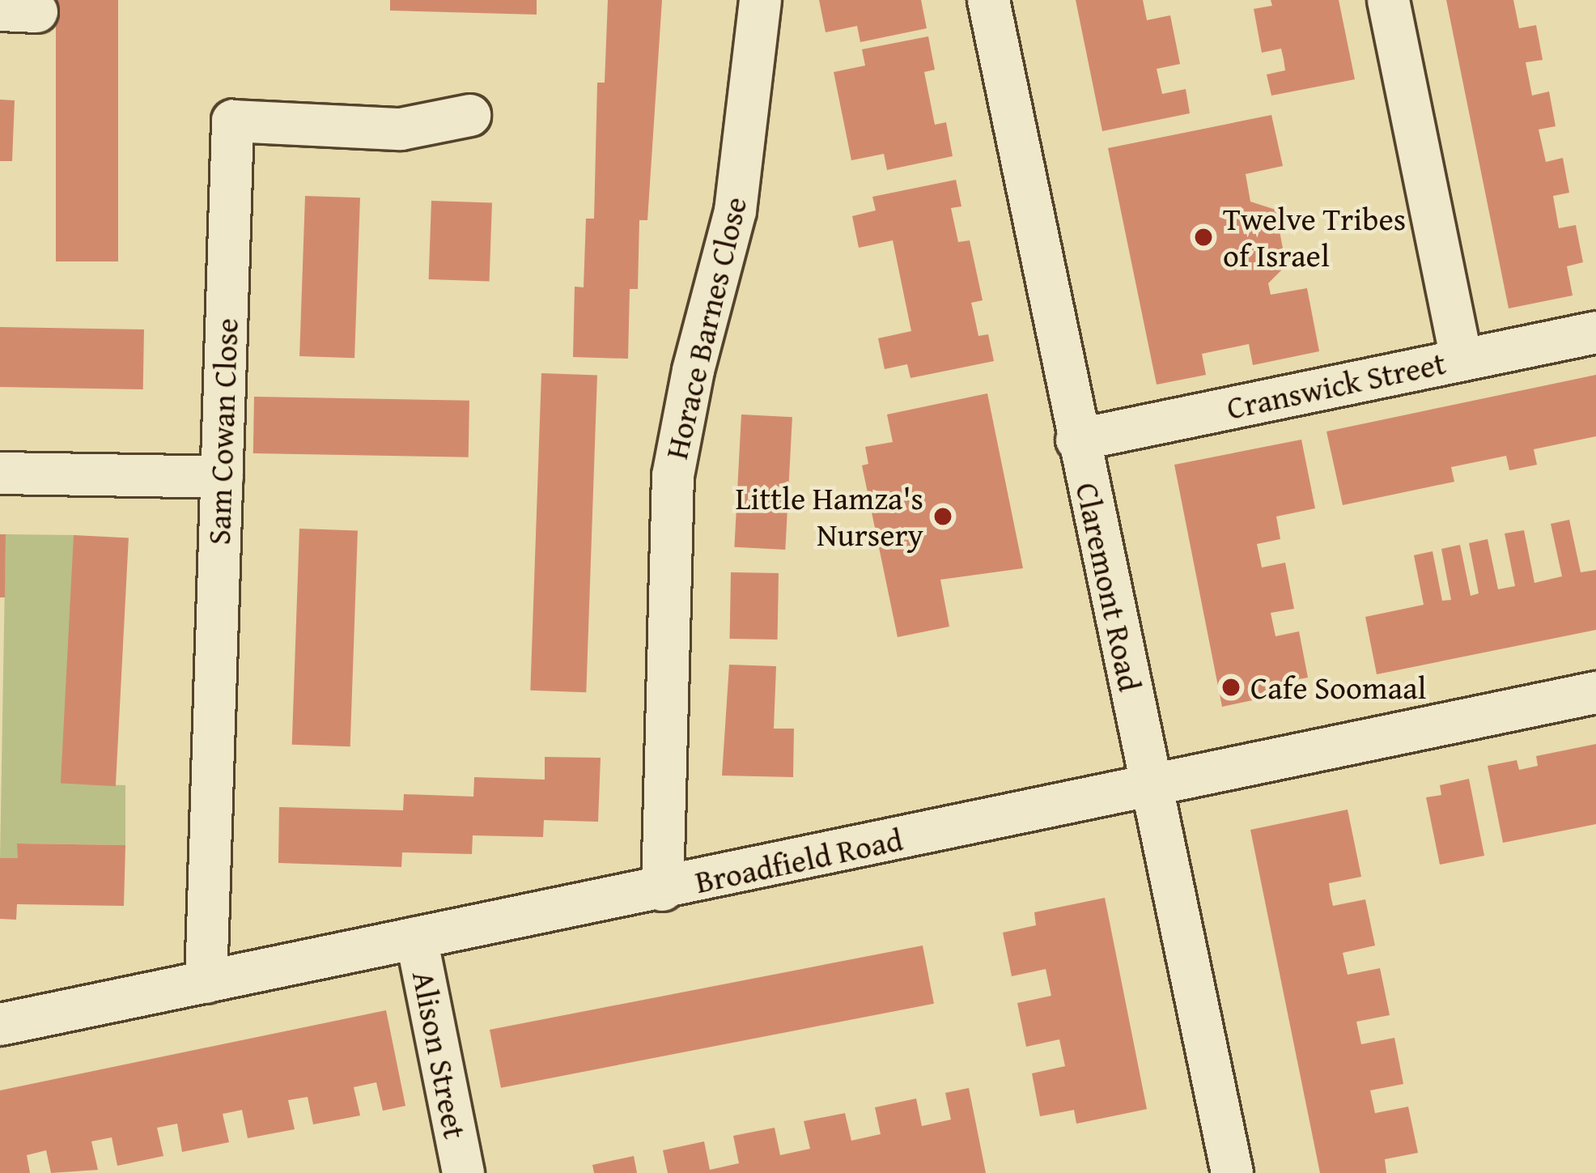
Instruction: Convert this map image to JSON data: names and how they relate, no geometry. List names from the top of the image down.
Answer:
{
  "streets": {
    "street": [
      "Horace Barnes Close",
      "Cranswick Street",
      "Sam Cowan Close",
      "Claremont Road",
      "Broadfield Road",
      "Alison Street"
    ]
  },
  "crossings": [
    ["Horace Barnes Close", "Broadfield Road"],
    ["Cranswick Street", "Claremont Road"],
    ["Sam Cowan Close", "Broadfield Road"],
    ["Claremont Road", "Broadfield Road"],
    ["Broadfield Road", "Alison Street"]
  ],
  "places": ["Twelve Tribes of Israel", "Little Hamza's Nursery", "Cafe Soomaal"]
}
